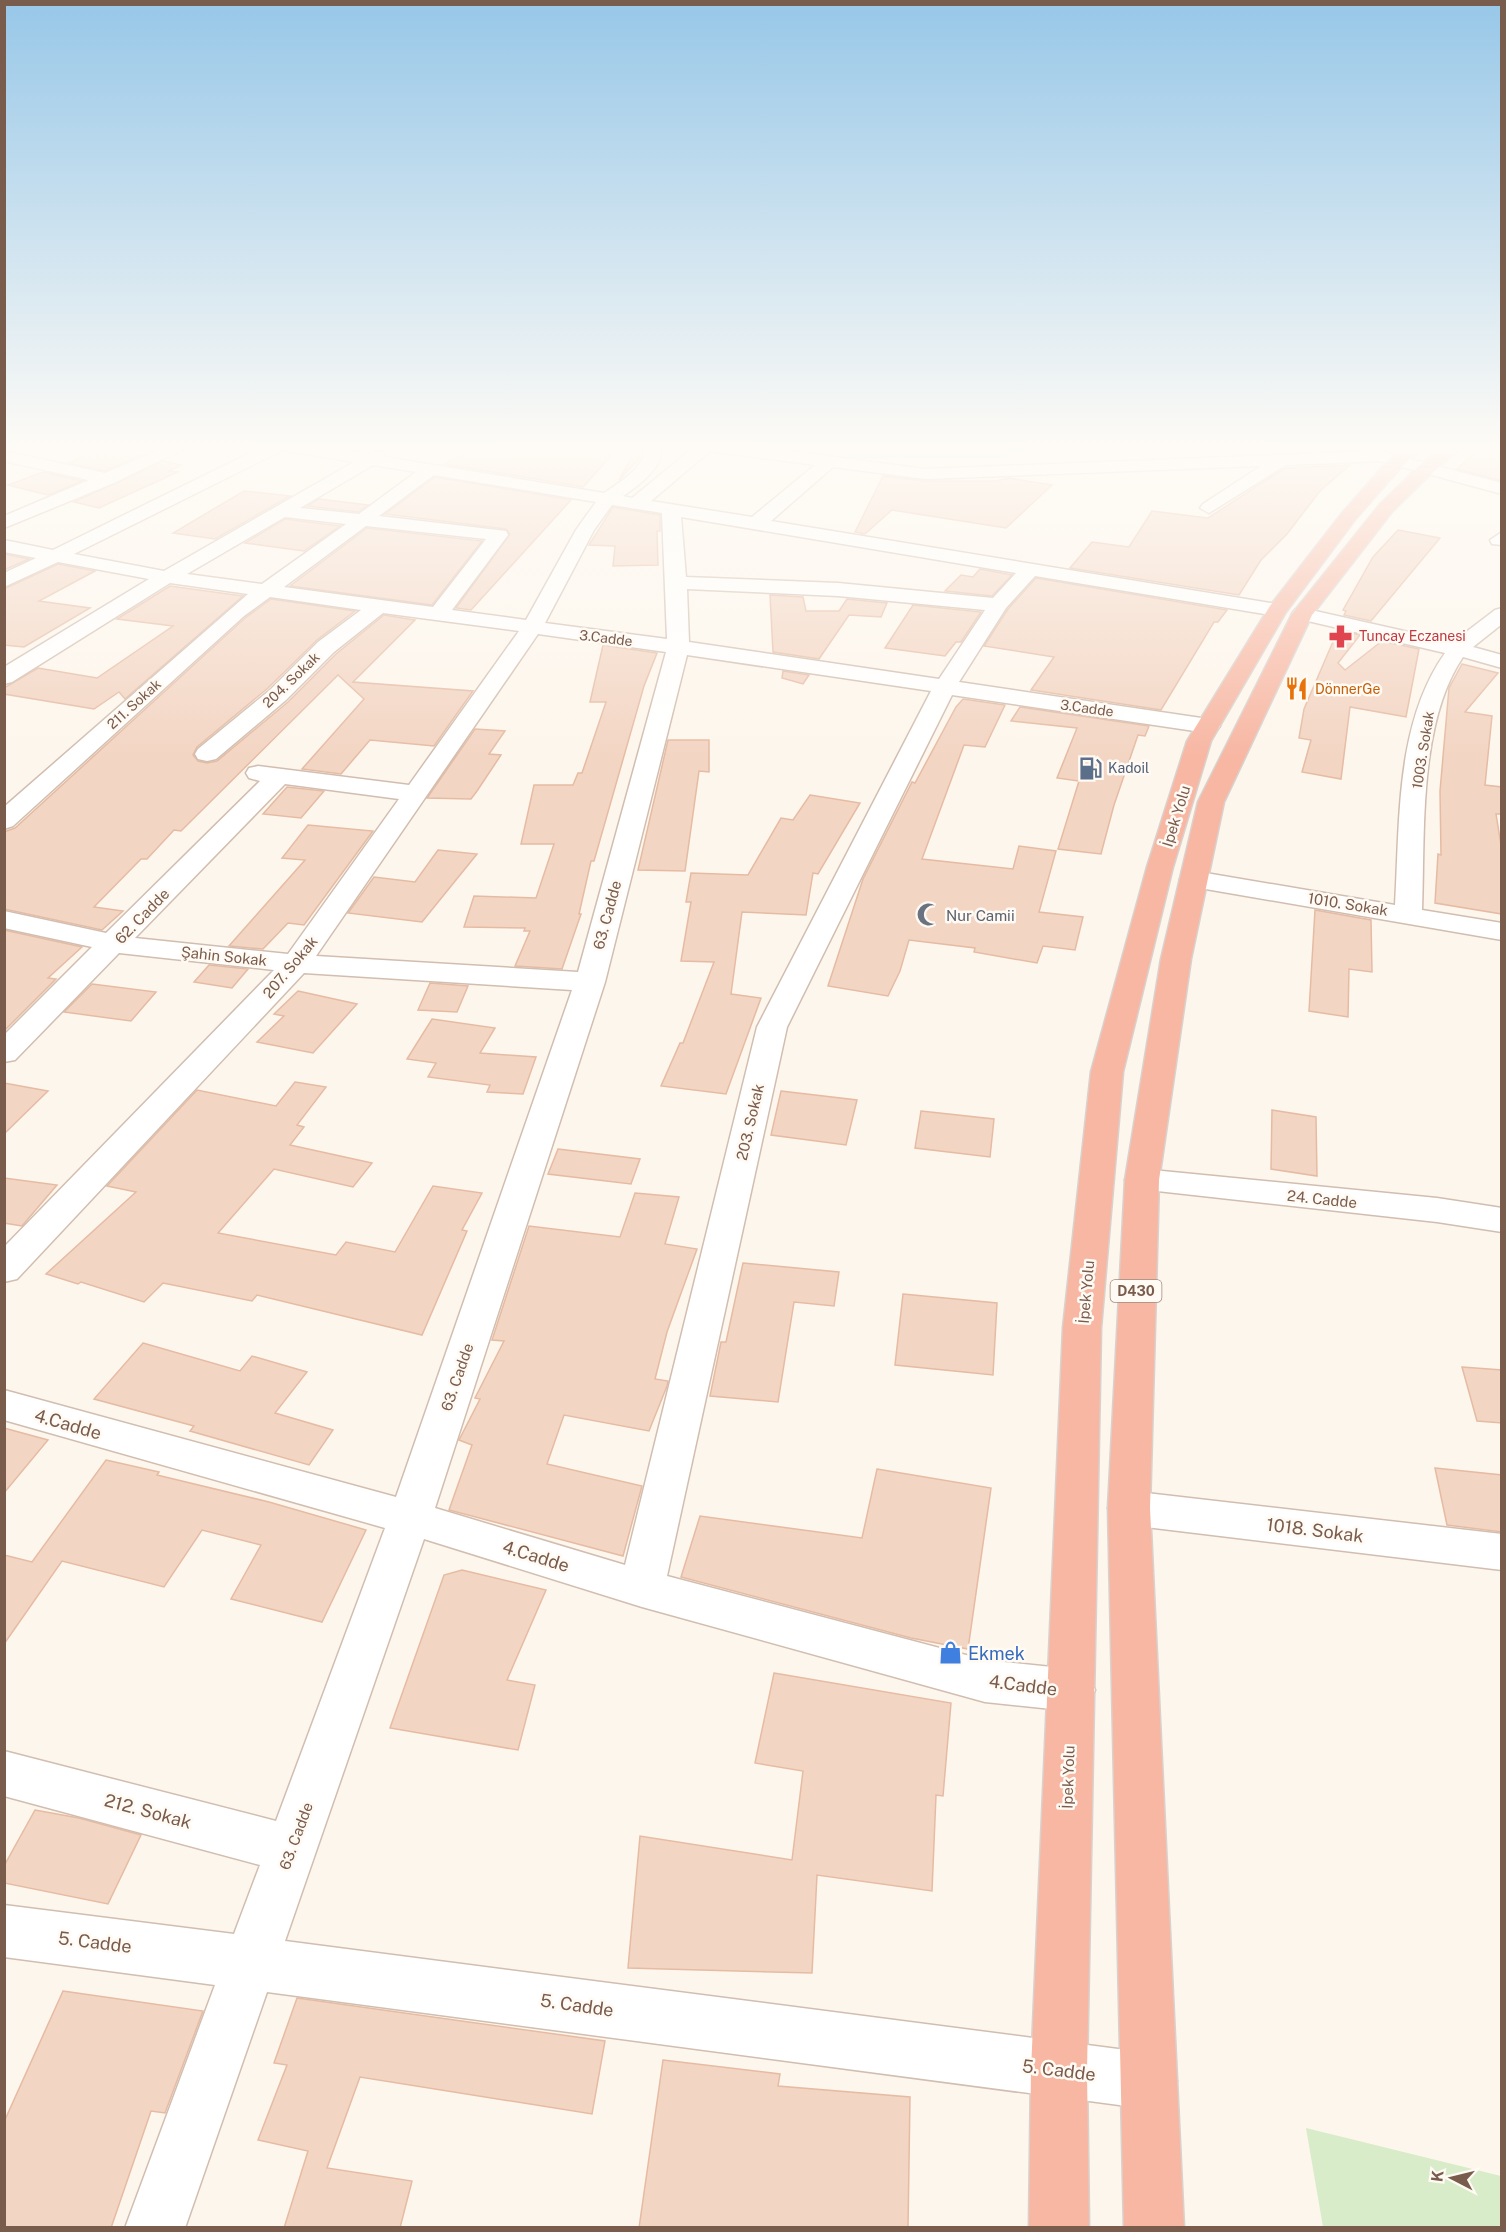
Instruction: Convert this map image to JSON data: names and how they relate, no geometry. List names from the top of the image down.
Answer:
{
  "streets": {
    "highway": ["İpek Yolu", "D430"],
    "street": [
      "3.Cadde",
      "204. Sokak",
      "211. Sokak",
      "1003. Sokak",
      "1010. Sokak",
      "63. Cadde",
      "62. Cadde",
      "Şahin Sokak",
      "207. Sokak",
      "203. Sokak",
      "24. Cadde",
      "4.Cadde",
      "1018. Sokak",
      "212. Sokak",
      "5. Cadde"
    ]
  },
  "crossings": [
    ["3.Cadde", "204. Sokak"],
    ["3.Cadde", "211. Sokak"],
    ["3.Cadde", "İpek Yolu"],
    ["3.Cadde", "63. Cadde"],
    ["3.Cadde", "207. Sokak"],
    ["3.Cadde", "203. Sokak"],
    ["1003. Sokak", "1010. Sokak"],
    ["İpek Yolu", "D430"],
    ["İpek Yolu", "4.Cadde"],
    ["İpek Yolu", "5. Cadde"],
    ["1010. Sokak", "D430"],
    ["63. Cadde", "Şahin Sokak"],
    ["63. Cadde", "4.Cadde"],
    ["63. Cadde", "212. Sokak"],
    ["63. Cadde", "5. Cadde"],
    ["62. Cadde", "Şahin Sokak"],
    ["62. Cadde", "207. Sokak"],
    ["Şahin Sokak", "207. Sokak"],
    ["203. Sokak", "4.Cadde"],
    ["24. Cadde", "D430"],
    ["D430", "1018. Sokak"],
    ["D430", "5. Cadde"]
  ],
  "places": {
    "pharmacy": ["Tuncay Eczanesi"],
    "restaurant": ["DönnerGe"],
    "fuel station": ["Kadoil"],
    "mosque": ["Nur Camii"],
    "shop": ["Ekmek"]
  },
  "north": "left"
}
